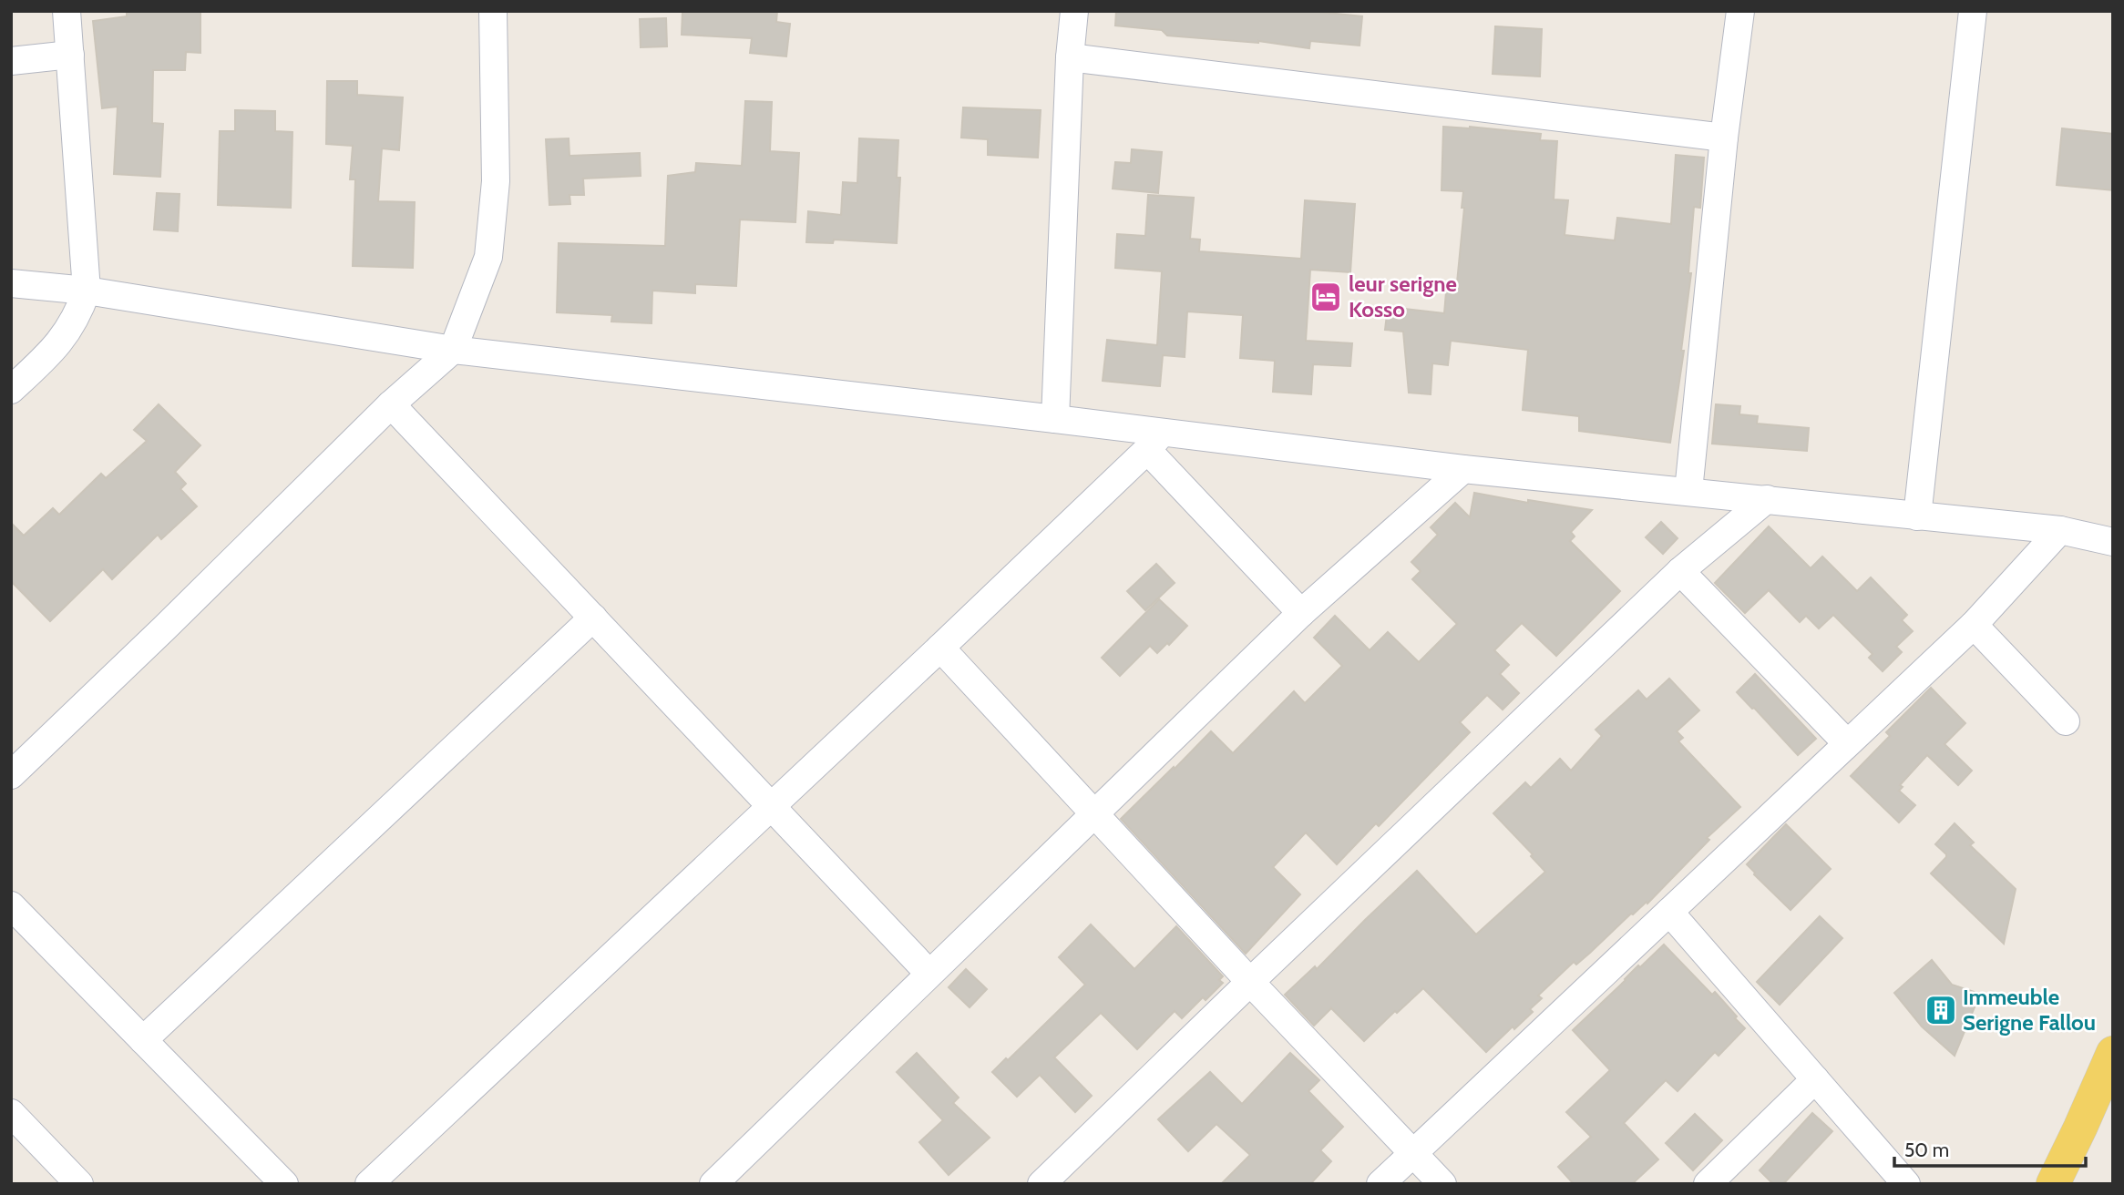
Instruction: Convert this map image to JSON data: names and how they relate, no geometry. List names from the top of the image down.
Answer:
{
  "places": {
    "hotel": ["leur serigne Kosso"],
    "building": ["Immeuble Serigne Fallou"]
  },
  "scale_bar": "50 m"
}
